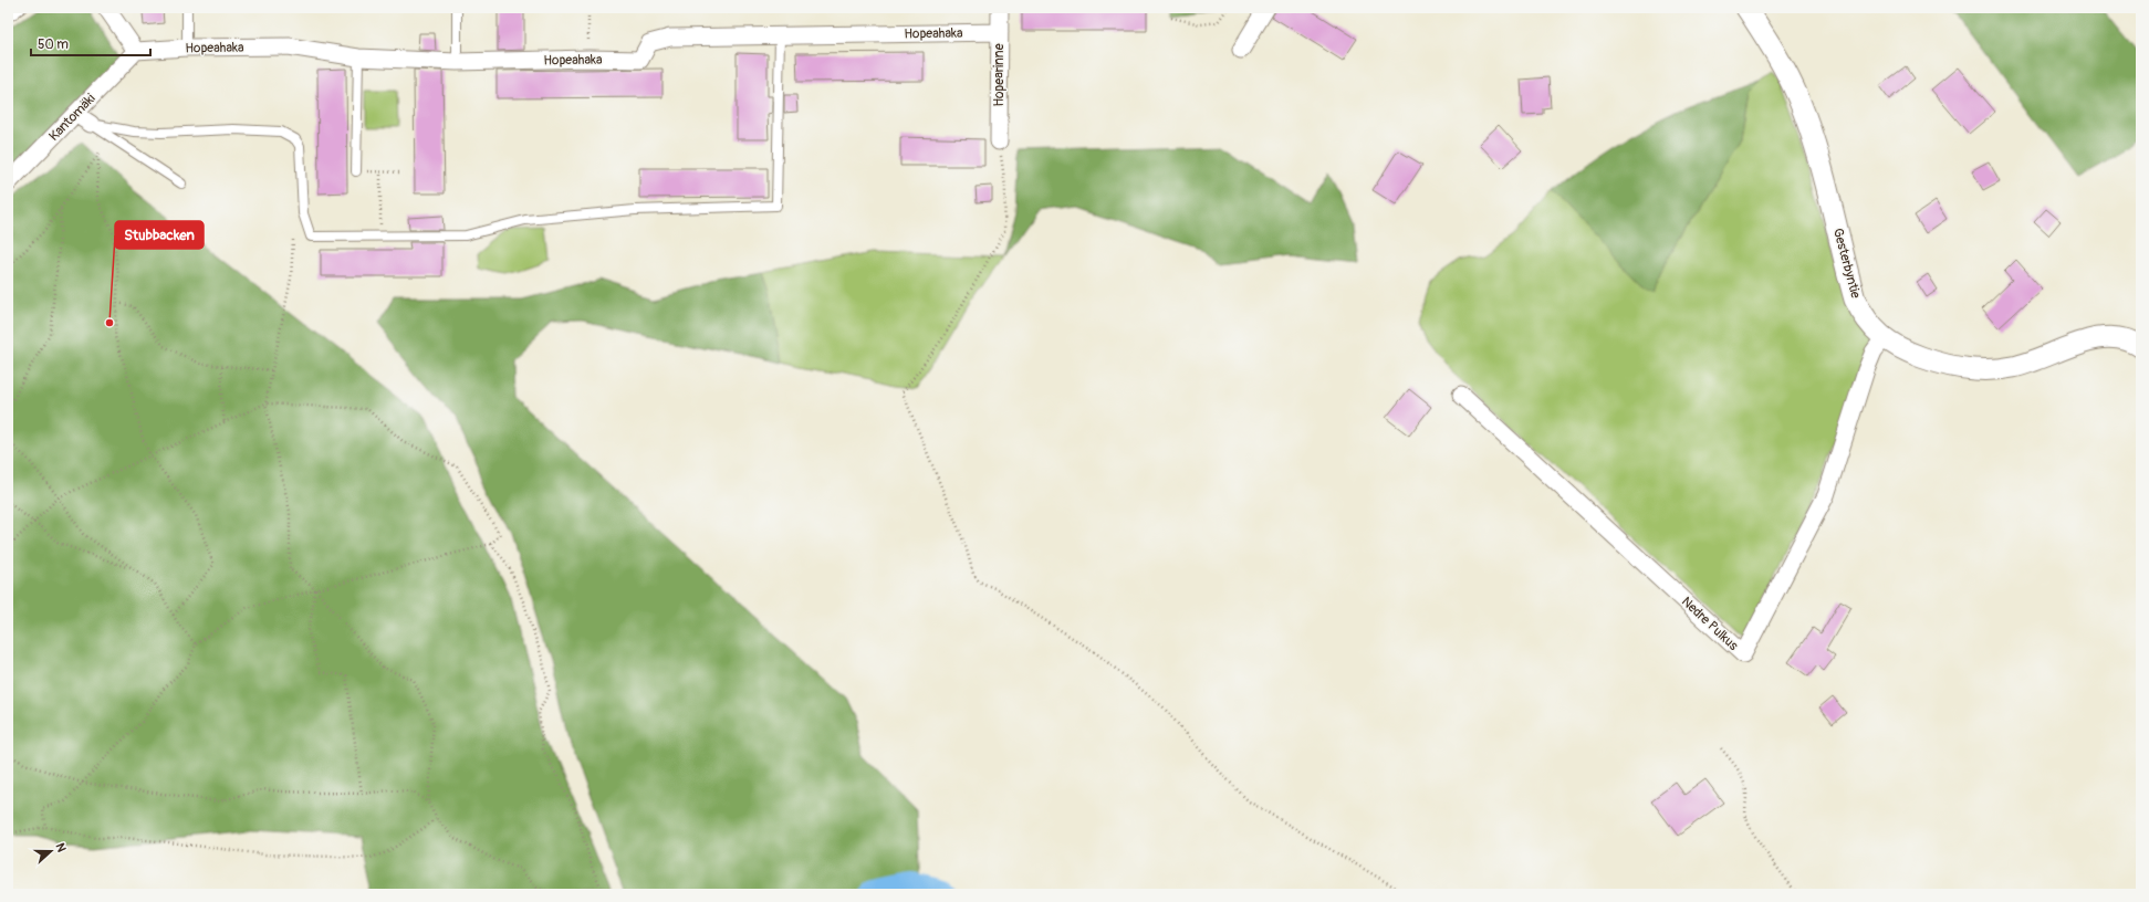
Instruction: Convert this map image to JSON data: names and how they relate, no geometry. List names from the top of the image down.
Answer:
{
  "streets": {
    "street": [
      "Hopeahaka",
      "Hopearinne",
      "Kantomäki",
      "Gesterbyntie",
      "Nedre Pulkus"
    ]
  },
  "crossings": [
    ["Hopeahaka", "Hopearinne"],
    ["Hopeahaka", "Kantomäki"],
    ["Gesterbyntie", "Nedre Pulkus"]
  ],
  "places": ["Stubbacken"],
  "scale_bar": "50 m",
  "north": "right"
}
